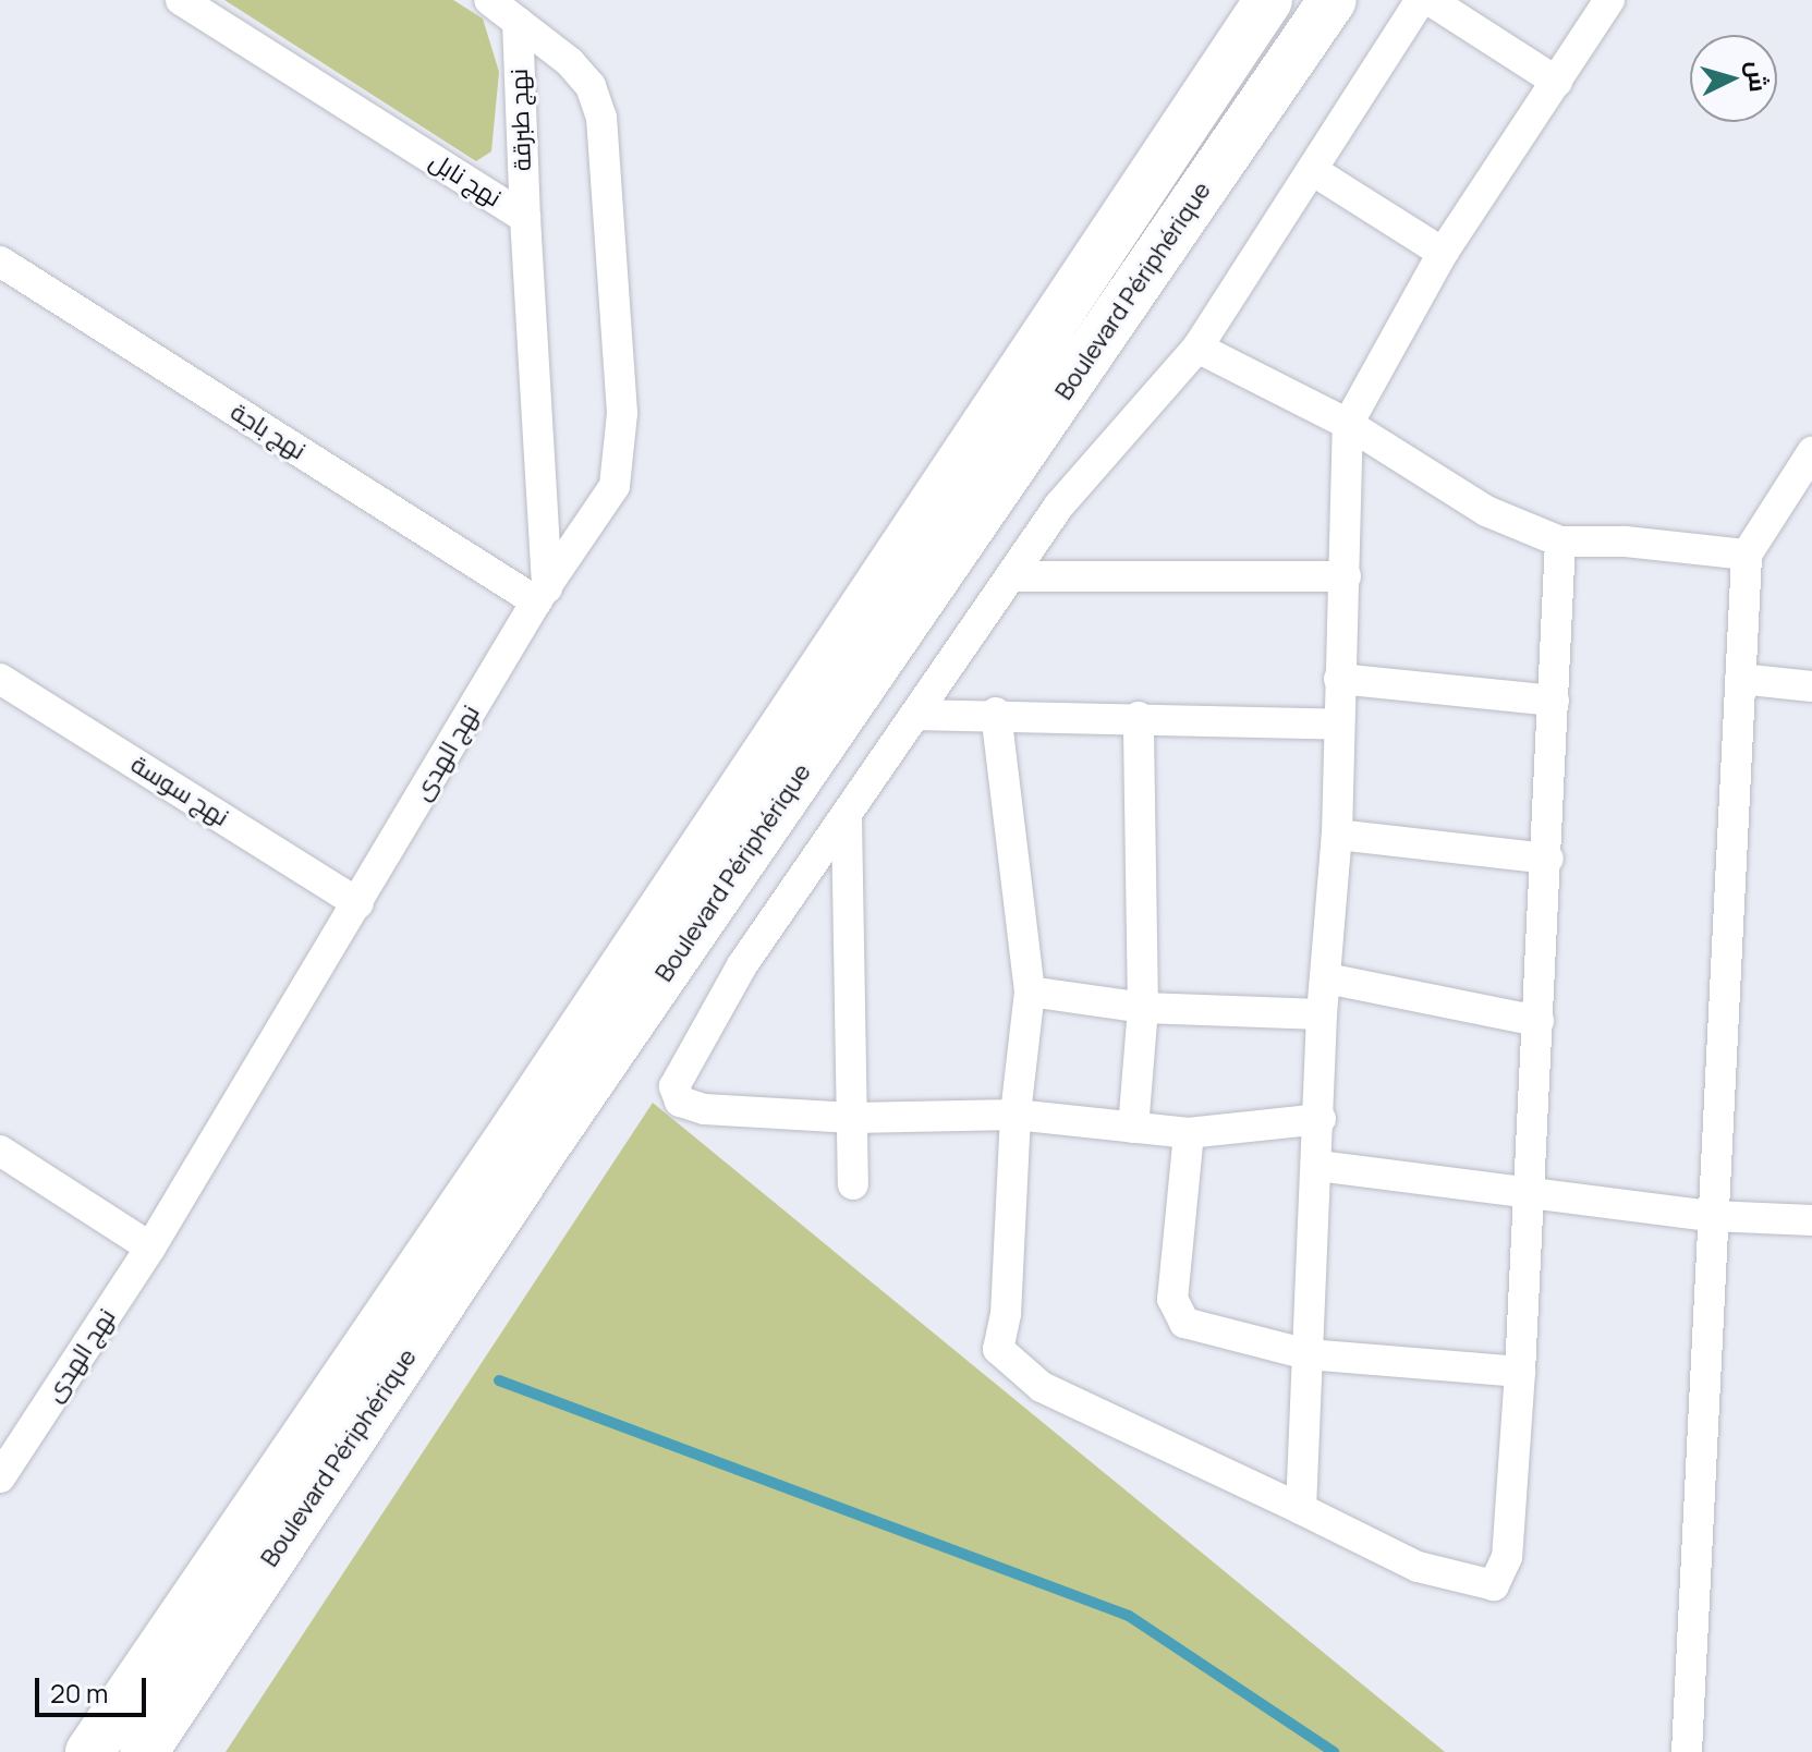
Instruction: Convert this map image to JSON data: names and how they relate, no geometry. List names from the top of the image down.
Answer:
{
  "streets": {
    "highway": ["Boulevard Périphérique"],
    "street": [
      "نهج طبرقة",
      "نهج نابل",
      "نهج باجة",
      "نهج الهدى",
      "نهج سوسة"
    ]
  },
  "crossings": [
    ["نهج طبرقة", "نهج نابل"],
    ["نهج طبرقة", "نهج الهدى"],
    ["نهج نابل", "نهج باجة"],
    ["نهج نابل", "نهج الهدى"],
    ["نهج باجة", "نهج الهدى"],
    ["نهج الهدى", "نهج سوسة"]
  ],
  "scale_bar": "20 m",
  "north": "right"
}
